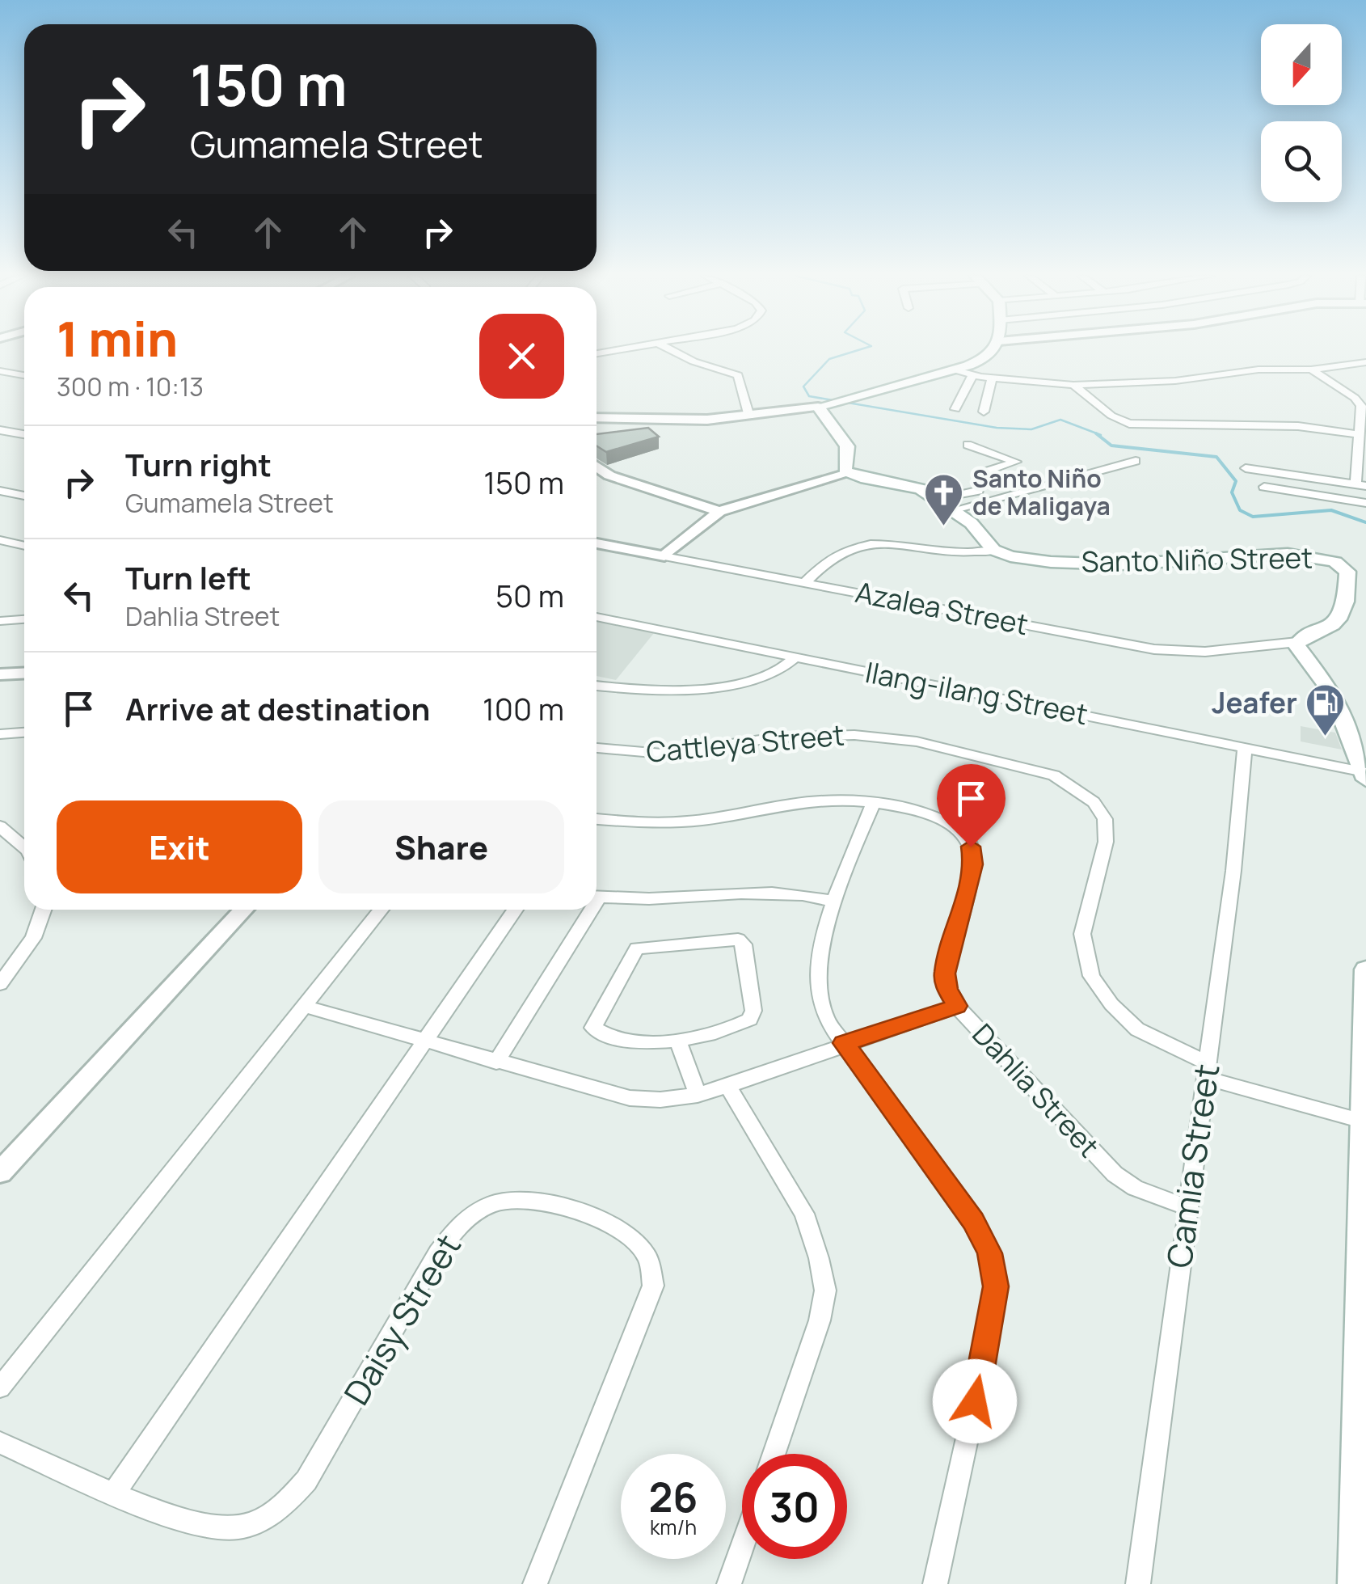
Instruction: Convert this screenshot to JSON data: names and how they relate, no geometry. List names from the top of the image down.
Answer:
{
  "streets": {
    "main road": ["Santo Niño Street"],
    "street": [
      "Azalea Street",
      "Ilang-ilang Street",
      "Cattleya Street",
      "Dahlia Street",
      "Camia Street",
      "Daisy Street"
    ]
  },
  "crossings": [
    ["Santo Niño Street", "Azalea Street"],
    ["Ilang-ilang Street", "Camia Street"],
    ["Cattleya Street", "Camia Street"],
    ["Dahlia Street", "Camia Street"]
  ],
  "places": {
    "church": ["Santo Niño de Maligaya"],
    "fuel station": ["Jeafer"]
  },
  "north": "bottom",
  "page": {
    "turn": ["150 m", "Gumamela Street"],
    "heading": ["1 min", "300 m · 10:13"],
    "list": [
      {
        "name": "Turn right",
        "note": "Gumamela Street",
        "value": "150 m"
      },
      {
        "name": "Turn left",
        "note": "Dahlia Street",
        "value": "50 m"
      },
      {
        "name": "Arrive at destination",
        "value": "100 m"
      }
    ],
    "buttons": ["Exit", "Share"],
    "speed": "26 km/h",
    "limit": "30"
  }
}
